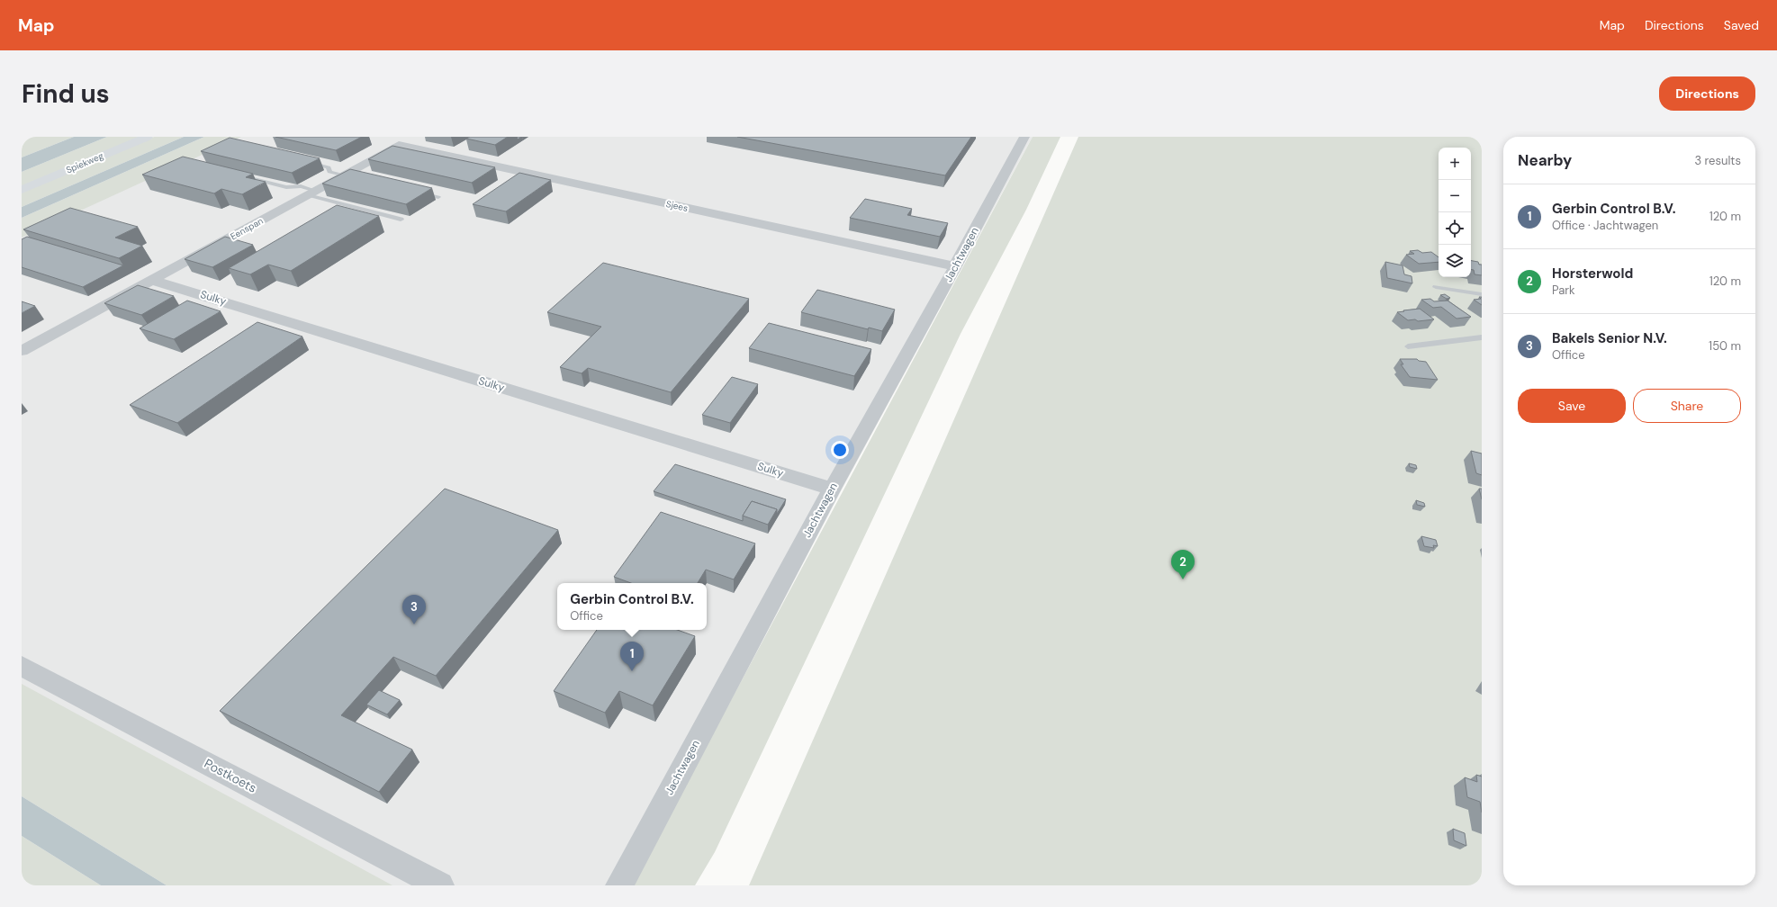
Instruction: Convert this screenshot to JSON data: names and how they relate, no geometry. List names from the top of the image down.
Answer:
{
  "streets": {
    "main road": ["Spiekweg"],
    "street": [
      "Sjees",
      "Eenspan",
      "Jachtwagen",
      "Sulky",
      "Postkoets"
    ]
  },
  "crossings": [
    ["Sjees", "Eenspan"],
    ["Sjees", "Jachtwagen"],
    ["Eenspan", "Sulky"],
    ["Jachtwagen", "Sulky"]
  ],
  "page": {
    "header": "Map",
    "nav": ["Map", "Directions", "Saved"],
    "buttons": [
      "Directions",
      ["Save", "Share"]
    ],
    "title": "Find us",
    "heading": ["Nearby", "3 results"],
    "map_buttons": ["+", "−"],
    "list": [
      {
        "mark": "1",
        "name": "Gerbin Control B.V.",
        "note": "Office · Jachtwagen",
        "value": "120 m"
      },
      {
        "mark": "2",
        "name": "Horsterwold",
        "note": "Park",
        "value": "120 m"
      },
      {
        "mark": "3",
        "name": "Bakels Senior N.V.",
        "note": "Office",
        "value": "150 m"
      }
    ],
    "pins": ["2", "3", "1"],
    "popup": ["Gerbin Control B.V.", "Office"]
  }
}
